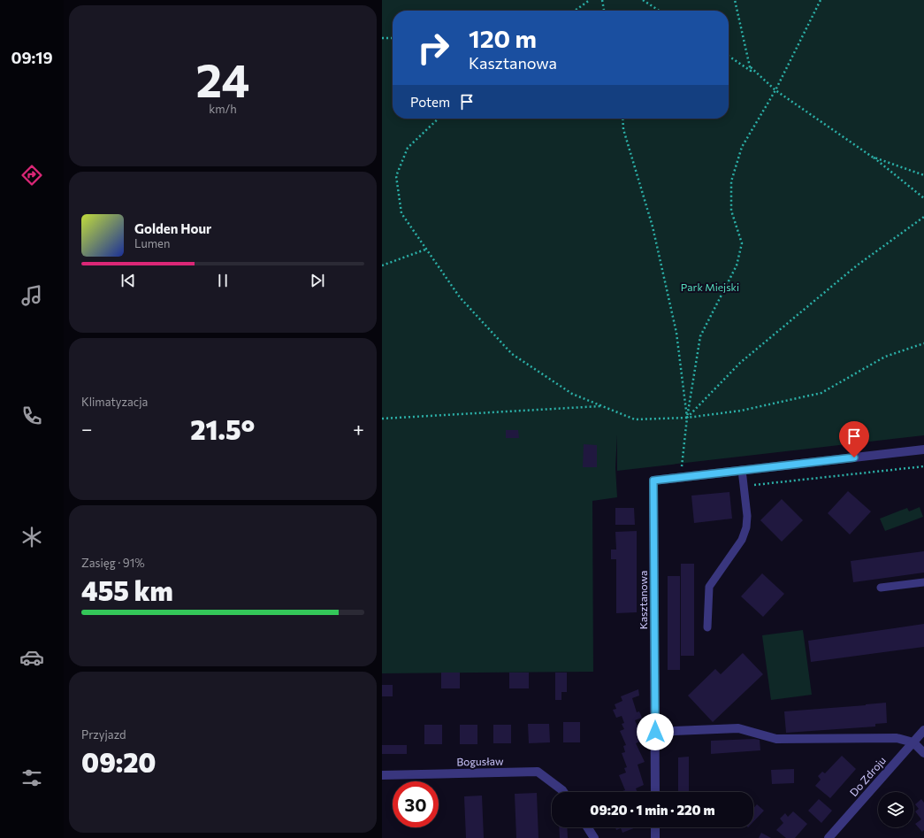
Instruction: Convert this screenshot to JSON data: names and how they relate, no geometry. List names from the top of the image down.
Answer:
{
  "streets": {
    "street": ["Kasztanowa", "Bogusław", "Do Zdroju"]
  },
  "parks": ["Park Miejski"],
  "page": {
    "tabs": "09:19",
    "tile": [
      ["24", "km/h"],
      "Klimatyzacja",
      ["Zasięg · 91%", "455 km"],
      ["Przyjazd", "09:20"]
    ],
    "turn": ["120 m", "Kasztanowa"],
    "then": "Potem",
    "song": ["Golden Hour", "Lumen"],
    "heat": ["−", "21.5°", "+"],
    "limit": "30",
    "trip": "09:20 · 1 min · 220 m"
  }
}
